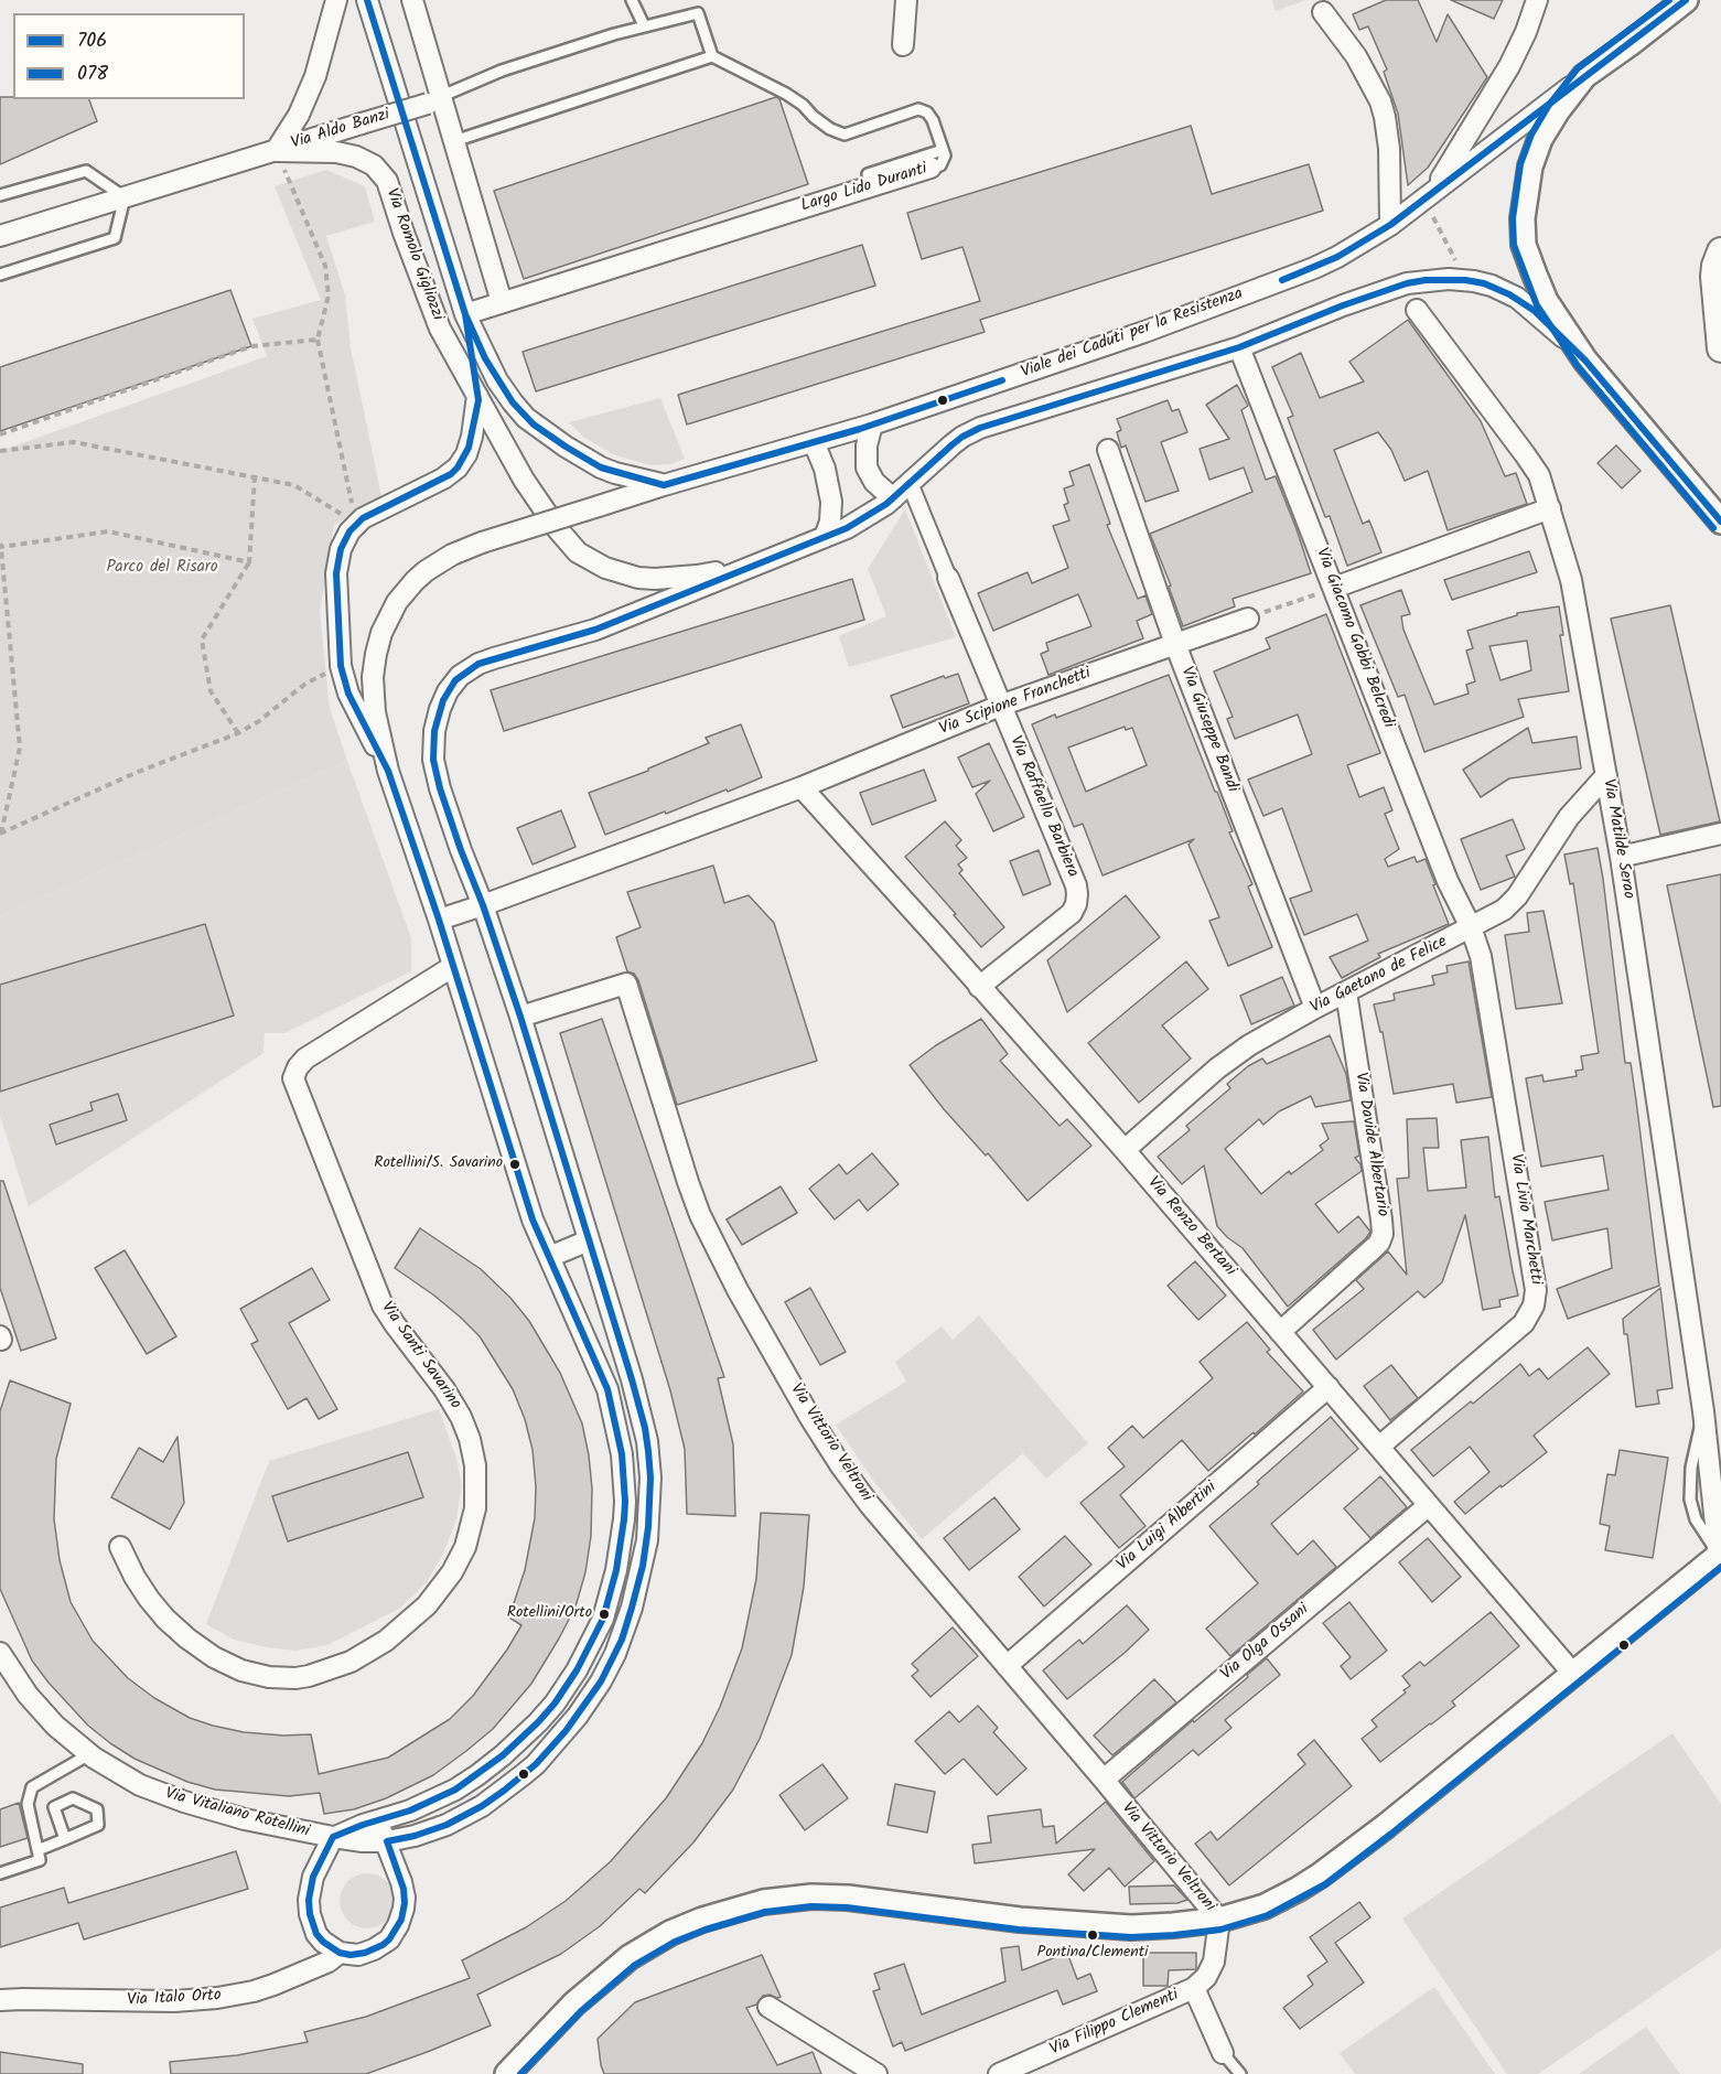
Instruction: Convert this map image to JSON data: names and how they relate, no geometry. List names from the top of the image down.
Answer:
{
  "streets": {
    "street": [
      "Via Aldo Banzi",
      "Largo Lido Duranti",
      "Via Romolo Gigliozzi",
      "Viale dei Caduti per la Resistenza",
      "Via Giacomo Gobbi Belcredi",
      "Via Scipione Franchetti",
      "Via Giuseppe Bandi",
      "Via Raffaello Barbiera",
      "Via Matilde Serao",
      "Via Gaetano de Felice",
      "Via Davide Albertario",
      "Via Livio Marchetti",
      "Via Renzo Bertani",
      "Via Santi Savarino",
      "Via Vittorio Veltroni",
      "Via Luigi Albertini",
      "Via Olga Ossani",
      "Via Vitaliano Rotellini",
      "Via Italo Orto",
      "Via Filippo Clementi"
    ]
  },
  "crossings": [
    ["Via Aldo Banzi", "Via Romolo Gigliozzi"],
    ["Largo Lido Duranti", "Via Romolo Gigliozzi"],
    ["Via Romolo Gigliozzi", "Viale dei Caduti per la Resistenza"],
    ["Viale dei Caduti per la Resistenza", "Via Giacomo Gobbi Belcredi"],
    ["Viale dei Caduti per la Resistenza", "Via Raffaello Barbiera"],
    ["Viale dei Caduti per la Resistenza", "Via Vitaliano Rotellini"],
    ["Via Giacomo Gobbi Belcredi", "Via Gaetano de Felice"],
    ["Via Giacomo Gobbi Belcredi", "Via Livio Marchetti"],
    ["Via Scipione Franchetti", "Via Giuseppe Bandi"],
    ["Via Scipione Franchetti", "Via Raffaello Barbiera"],
    ["Via Scipione Franchetti", "Via Renzo Bertani"],
    ["Via Scipione Franchetti", "Via Vitaliano Rotellini"],
    ["Via Giuseppe Bandi", "Via Gaetano de Felice"],
    ["Via Raffaello Barbiera", "Via Renzo Bertani"],
    ["Via Matilde Serao", "Via Gaetano de Felice"],
    ["Via Gaetano de Felice", "Via Davide Albertario"],
    ["Via Gaetano de Felice", "Via Livio Marchetti"],
    ["Via Gaetano de Felice", "Via Renzo Bertani"],
    ["Via Davide Albertario", "Via Renzo Bertani"],
    ["Via Livio Marchetti", "Via Renzo Bertani"],
    ["Via Renzo Bertani", "Via Luigi Albertini"],
    ["Via Renzo Bertani", "Via Olga Ossani"],
    ["Via Santi Savarino", "Via Vitaliano Rotellini"],
    ["Via Vittorio Veltroni", "Via Luigi Albertini"],
    ["Via Vittorio Veltroni", "Via Olga Ossani"],
    ["Via Vittorio Veltroni", "Via Vitaliano Rotellini"],
    ["Via Vittorio Veltroni", "Via Filippo Clementi"],
    ["Via Vitaliano Rotellini", "Via Italo Orto"]
  ],
  "parks": ["Parco del Risaro"],
  "places": ["Rotellini/S. Savarino", "Rotellini/Orto", "Pontina/Clementi"],
  "lines": ["transit line 706", "transit line 078"],
  "legend": ["706", "078"]
}
